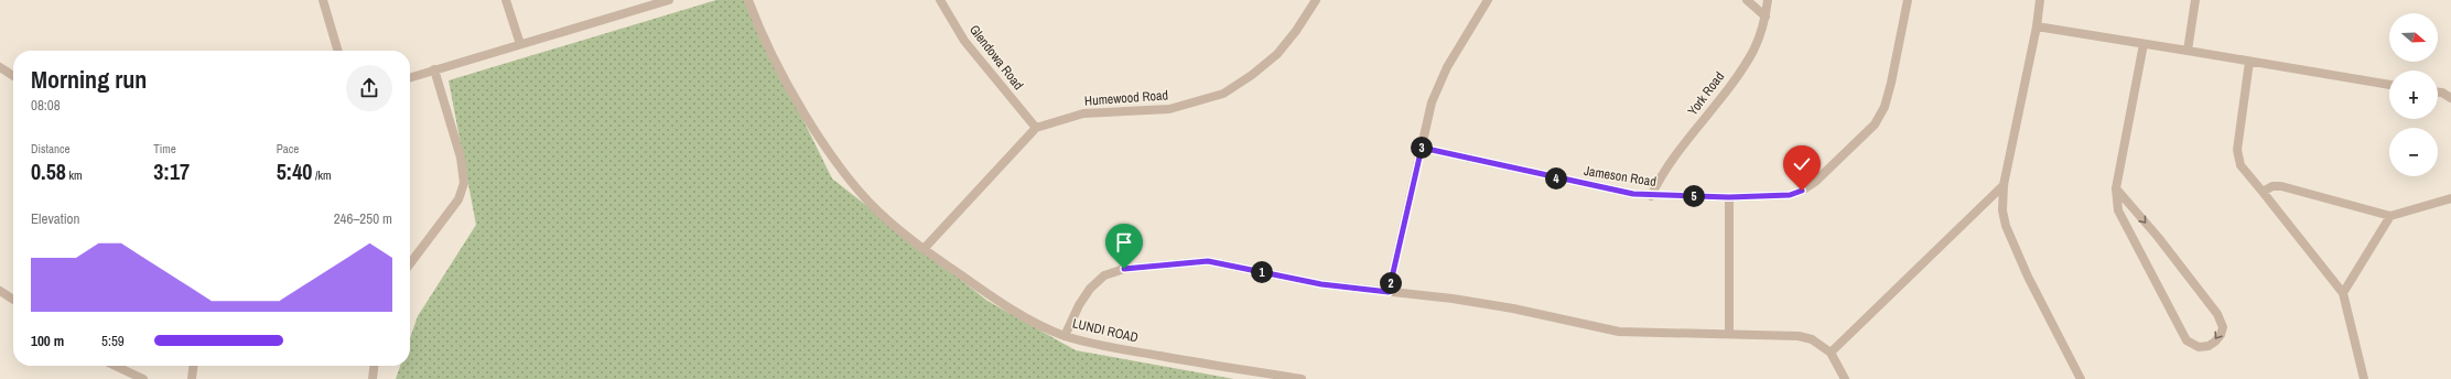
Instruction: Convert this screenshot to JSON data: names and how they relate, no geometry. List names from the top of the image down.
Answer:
{
  "streets": {
    "street": [
      "Glendowa Road",
      "York Road",
      "Humewood Road",
      "Jameson Road",
      "LUNDI ROAD"
    ]
  },
  "crossings": [
    ["Glendowa Road", "Humewood Road"],
    ["York Road", "Jameson Road"]
  ],
  "north": "right",
  "page": {
    "map_buttons": ["+", "−"],
    "heading": ["Morning run", "08:08"],
    "stats": [
      ["Distance", "0.58 km"],
      ["Time", "3:17"],
      ["Pace", "5:40 /km"]
    ],
    "pins": [
      "3",
      "4",
      "5",
      "1",
      "2"
    ],
    "chart": ["Elevation", "246–250 m"],
    "list": [
      {
        "name": "100 m",
        "note": "5:59"
      }
    ]
  }
}
